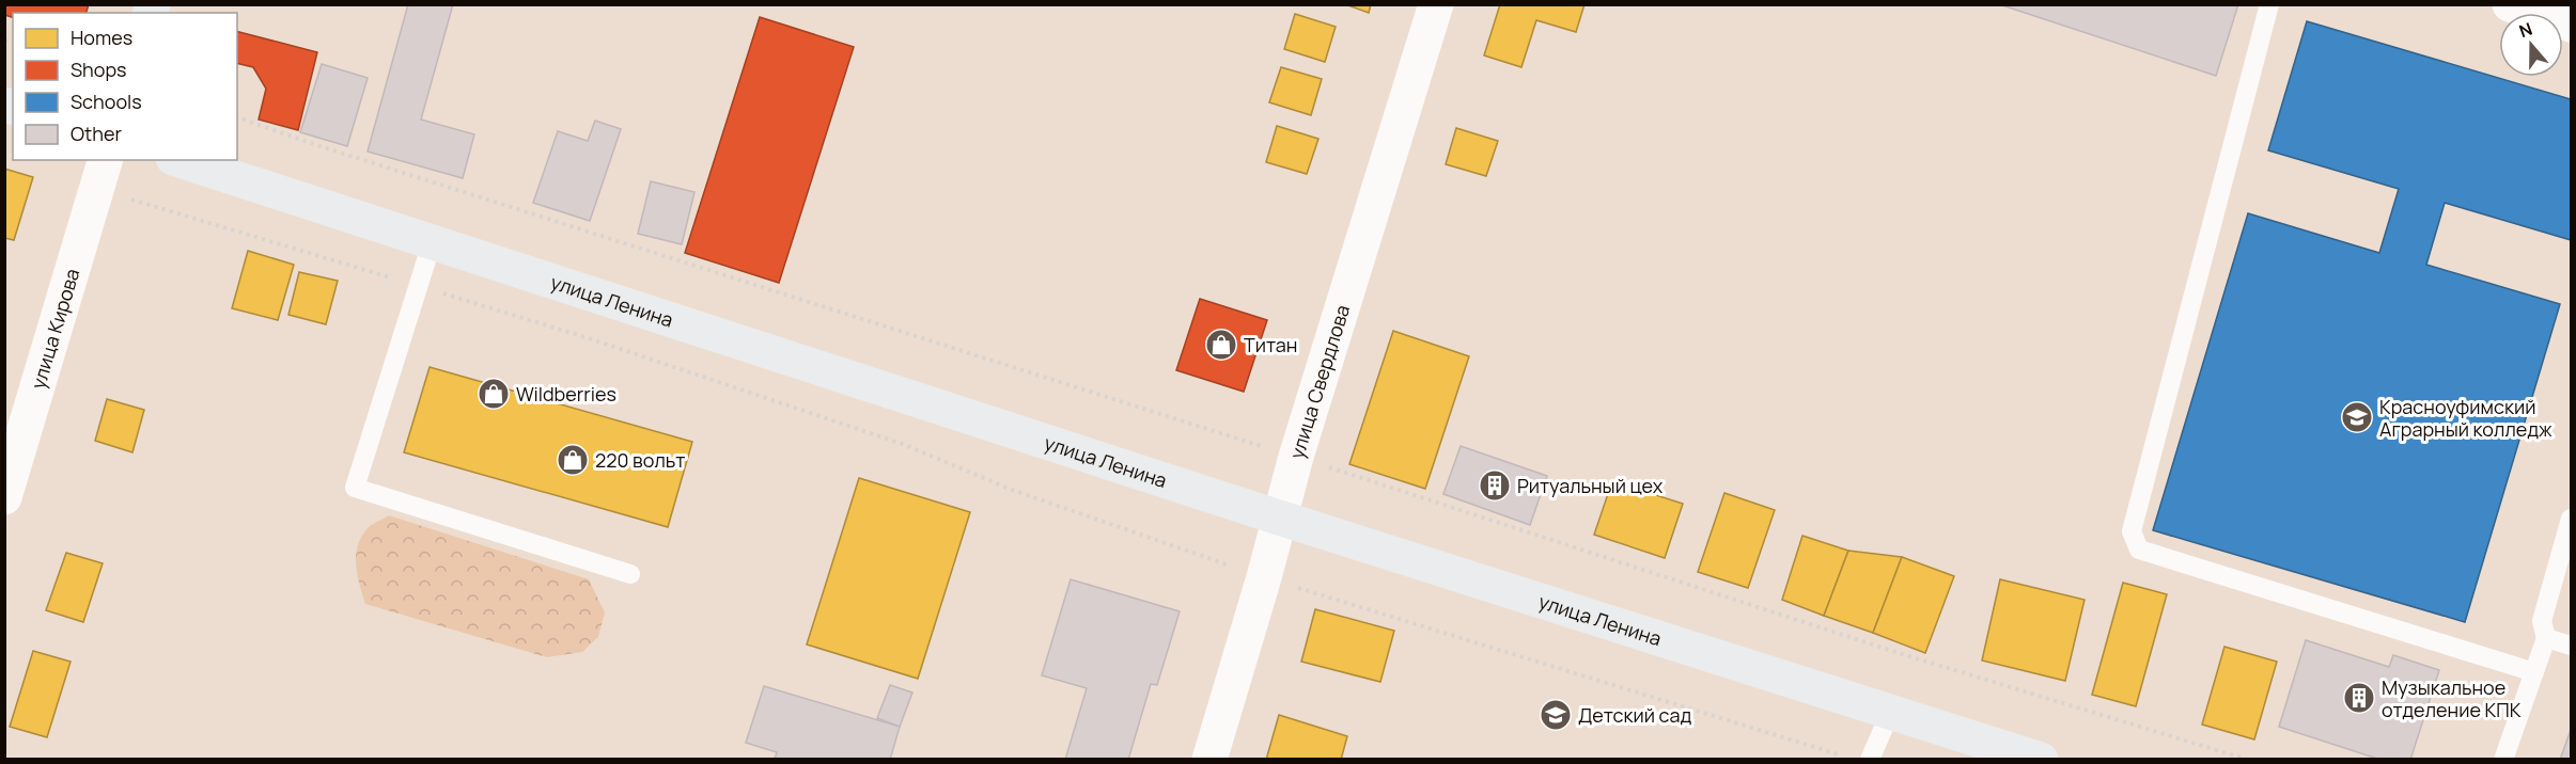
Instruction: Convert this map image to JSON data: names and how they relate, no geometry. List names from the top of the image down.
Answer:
{
  "streets": {
    "main road": ["улица Ленина"],
    "street": ["улица Кирова", "улица Свердлова"]
  },
  "crossings": [
    ["улица Ленина", "улица Свердлова"]
  ],
  "places": {
    "shop": ["Титан", "Wildberries", "220 вольт"],
    "school or university": ["Красноуфимский Аграрный колледж", "Детский сад"],
    "building": ["Ритуальный цех", "Музыкальное отделение КПК"]
  },
  "legend": [
    "Homes",
    "Shops",
    "Schools",
    "Other"
  ],
  "north": "top"
}
